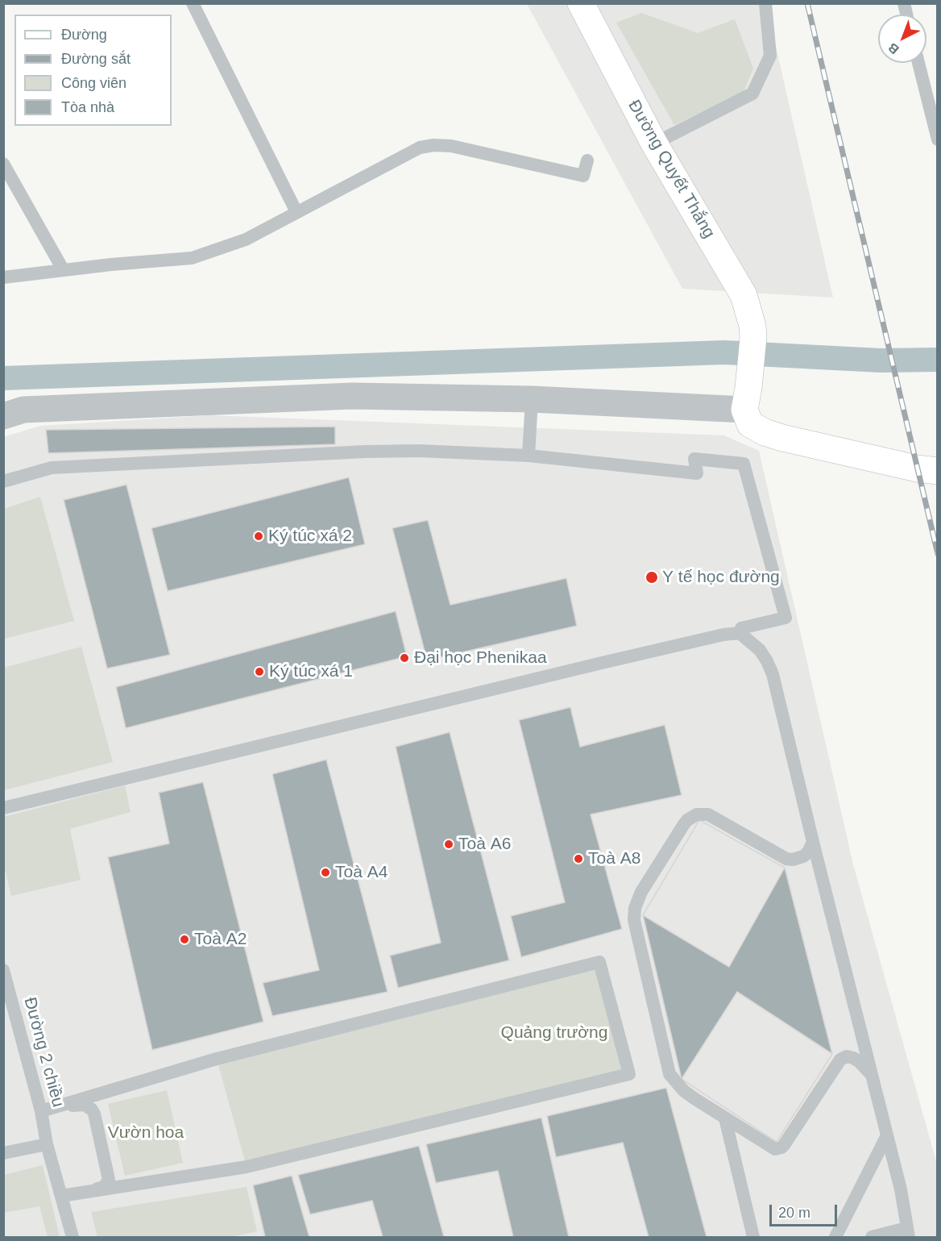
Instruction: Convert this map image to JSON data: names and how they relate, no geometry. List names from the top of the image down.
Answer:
{
  "streets": {
    "street": ["Đường Quyết Thắng"],
    "lane": ["Đường 2 chiều"]
  },
  "parks": ["Quảng trường", "Vườn hoa"],
  "places": [
    "Ký túc xá 2",
    "Y tế học đường",
    "Đại học Phenikaa",
    "Ký túc xá 1",
    "Toà A6",
    "Toà A8",
    "Toà A4",
    "Toà A2"
  ],
  "legend": [
    "Đường",
    "Đường sắt",
    "Công viên",
    "Tòa nhà"
  ],
  "scale_bar": "20 m",
  "north": "bottom left"
}
